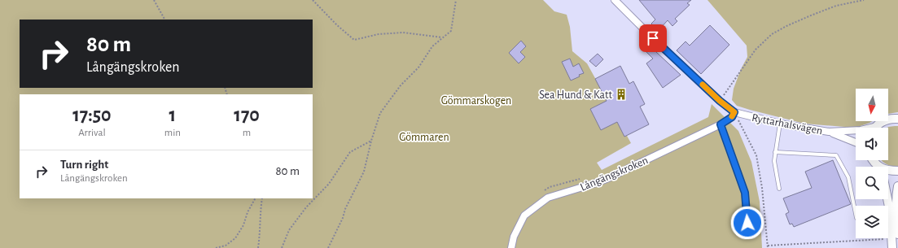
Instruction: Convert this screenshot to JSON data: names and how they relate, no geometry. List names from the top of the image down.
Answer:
{
  "streets": {
    "street": ["Ryttarhalsvägen", "Långängskroken"]
  },
  "crossings": [
    ["Ryttarhalsvägen", "Långängskroken"]
  ],
  "parks": ["Gömmarskogen", "Gömmaren"],
  "places": {
    "building": ["Sea Hund & Katt"]
  },
  "north": "bottom",
  "page": {
    "turn": ["80 m", "Långängskroken"],
    "eta": [
      "17:50",
      "Arrival",
      "1",
      "min",
      "170",
      "m"
    ],
    "list": [
      {
        "name": "Turn right",
        "note": "Långängskroken",
        "value": "80 m"
      }
    ]
  }
}
